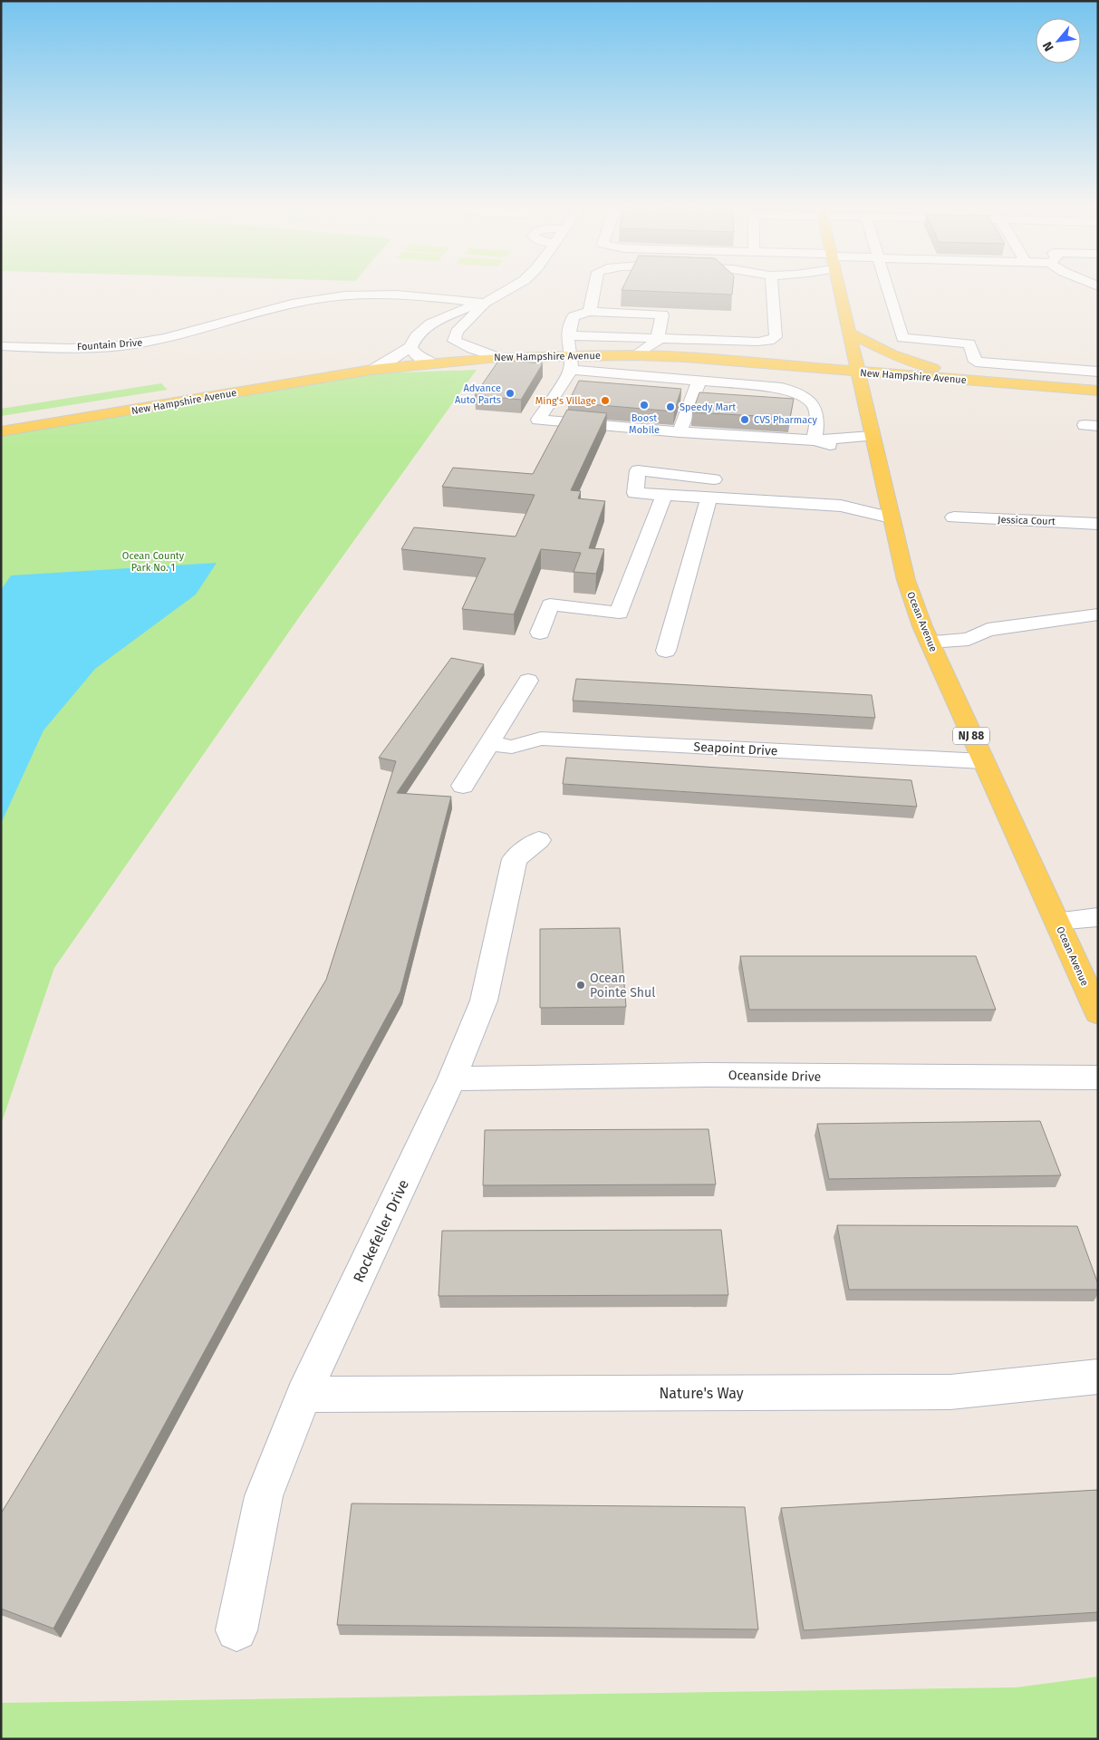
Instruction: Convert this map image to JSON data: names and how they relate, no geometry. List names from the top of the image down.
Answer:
{
  "streets": {
    "main road": ["New Hampshire Avenue", "Ocean Avenue", "NJ 88"],
    "street": [
      "Fountain Drive",
      "Jessica Court",
      "Seapoint Drive",
      "Oceanside Drive",
      "Rockefeller Drive",
      "Nature's Way"
    ]
  },
  "crossings": [
    ["New Hampshire Avenue", "Ocean Avenue"],
    ["Ocean Avenue", "Seapoint Drive"],
    ["Oceanside Drive", "Rockefeller Drive"],
    ["Rockefeller Drive", "Nature's Way"]
  ],
  "parks": ["Ocean County Park No. 1"],
  "places": [
    "Advance Auto Parts",
    "Ming's Village",
    "Boost Mobile",
    "Speedy Mart",
    "CVS Pharmacy",
    "Ocean Pointe Shul"
  ],
  "north": "bottom left"
}
